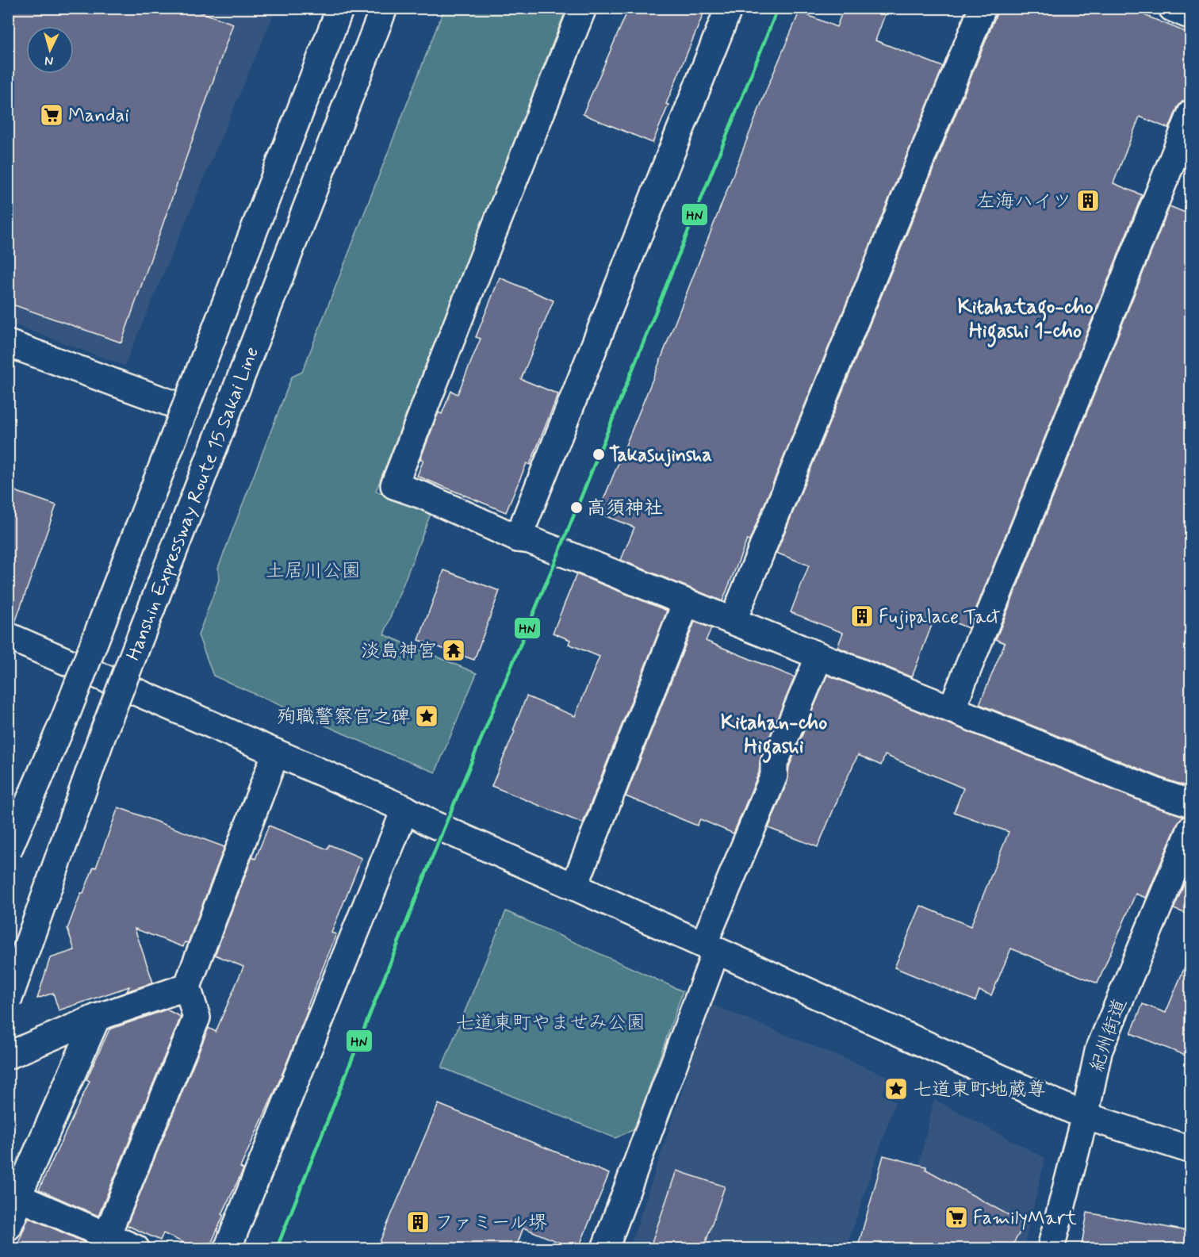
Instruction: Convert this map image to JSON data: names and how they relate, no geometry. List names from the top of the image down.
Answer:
{
  "streets": {
    "main road": ["Hanshin Expressway Route 15 Sakai Line", "紀州街道"]
  },
  "districts": ["Kitahatago-cho Higashi 1-cho", "Kitahan-cho Higashi"],
  "parks": ["土居川公園", "七道東町やませみ公園"],
  "places": {
    "supermarket": ["Mandai", "FamilyMart"],
    "building": ["左海ハイツ", "Fujipalace Tact", "ファミール堺"],
    "other": ["Takasujinsha", "高須神社"],
    "temple": ["淡島神宮"],
    "place": ["殉職警察官之碑", "七道東町地蔵尊"]
  },
  "lines": ["transit line HN"],
  "north": "bottom"
}
